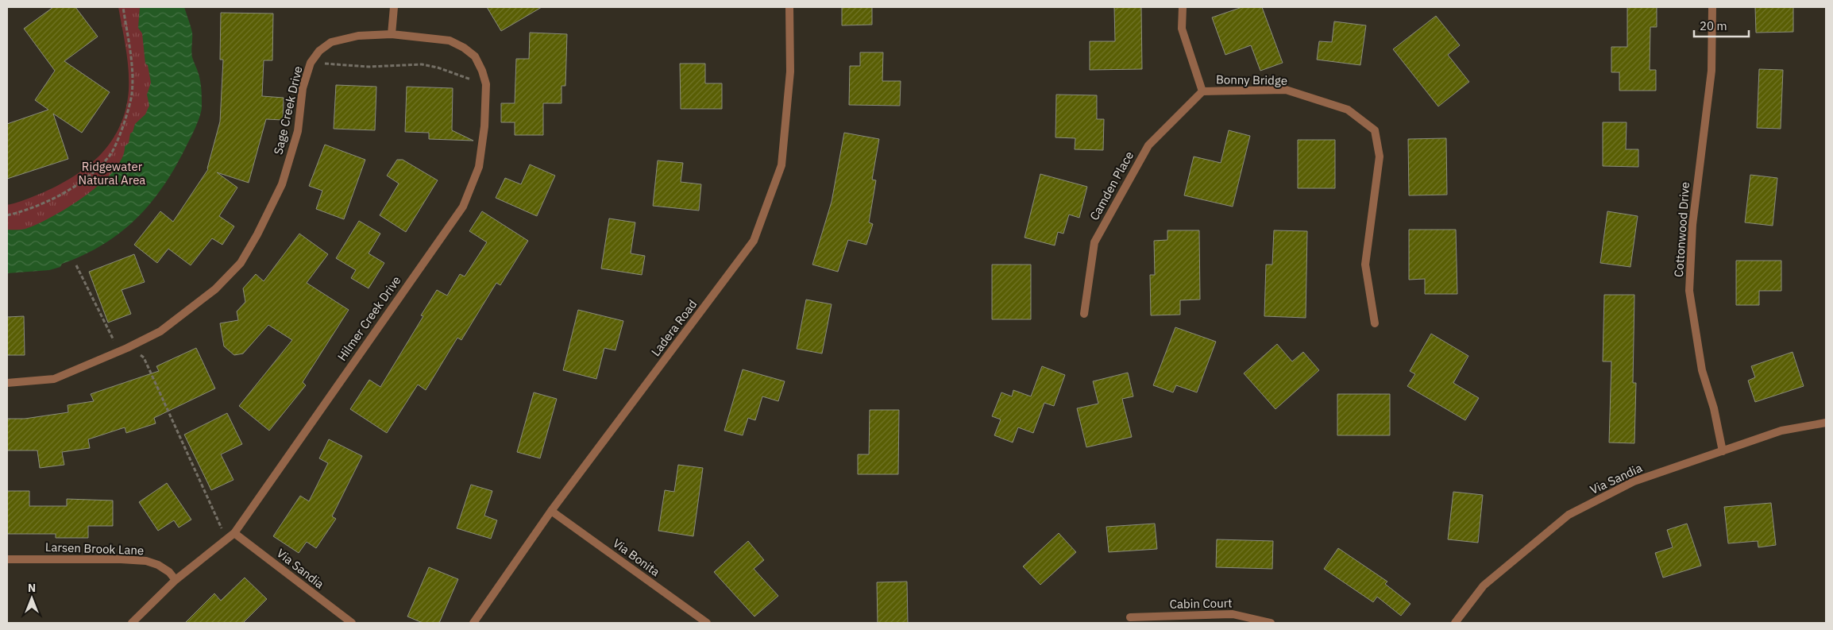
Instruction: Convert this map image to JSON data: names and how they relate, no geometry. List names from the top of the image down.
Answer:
{
  "streets": {
    "street": [
      "Bonny Bridge",
      "Sage Creek Drive",
      "Camden Place",
      "Cottonwood Drive",
      "Hilmer Creek Drive",
      "Ladera Road",
      "Via Sandia",
      "Larsen Brook Lane",
      "Via Bonita",
      "Cabin Court"
    ]
  },
  "crossings": [
    ["Bonny Bridge", "Camden Place"],
    ["Sage Creek Drive", "Hilmer Creek Drive"],
    ["Cottonwood Drive", "Via Sandia"],
    ["Hilmer Creek Drive", "Via Sandia"],
    ["Hilmer Creek Drive", "Larsen Brook Lane"],
    ["Ladera Road", "Via Bonita"]
  ],
  "parks": ["Ridgewater Natural Area"],
  "scale_bar": "20 m",
  "north": "top"
}
